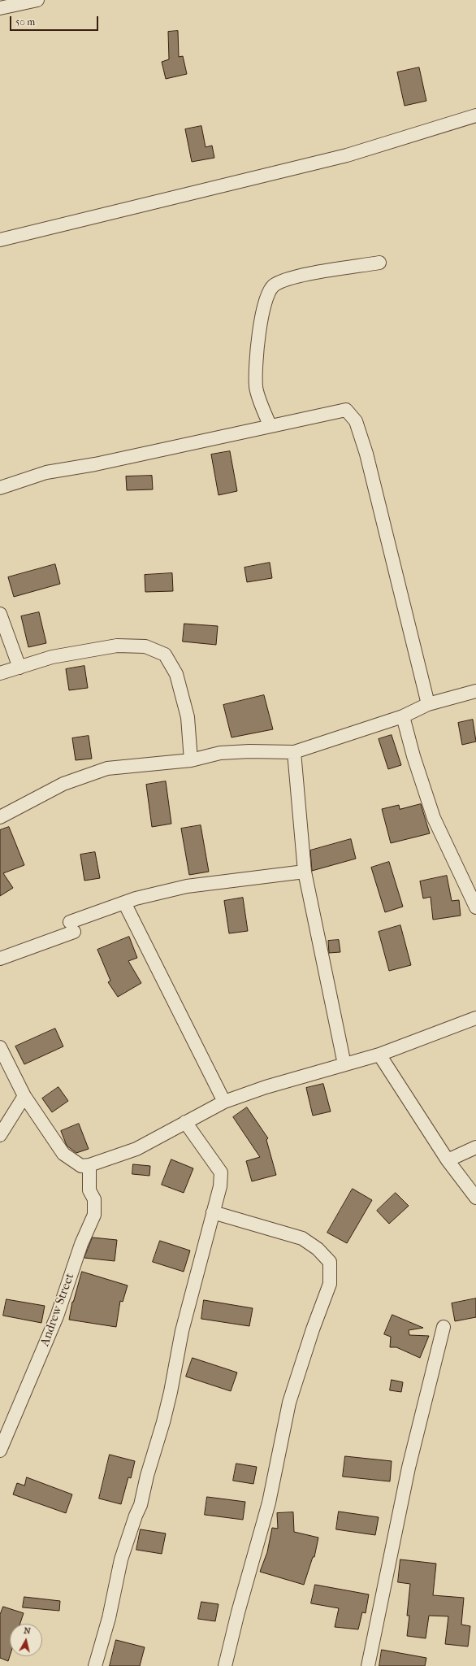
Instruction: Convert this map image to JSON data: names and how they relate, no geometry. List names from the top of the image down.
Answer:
{
  "streets": {
    "street": ["Andrew Street"]
  },
  "scale_bar": "50 m",
  "north": "top"
}
